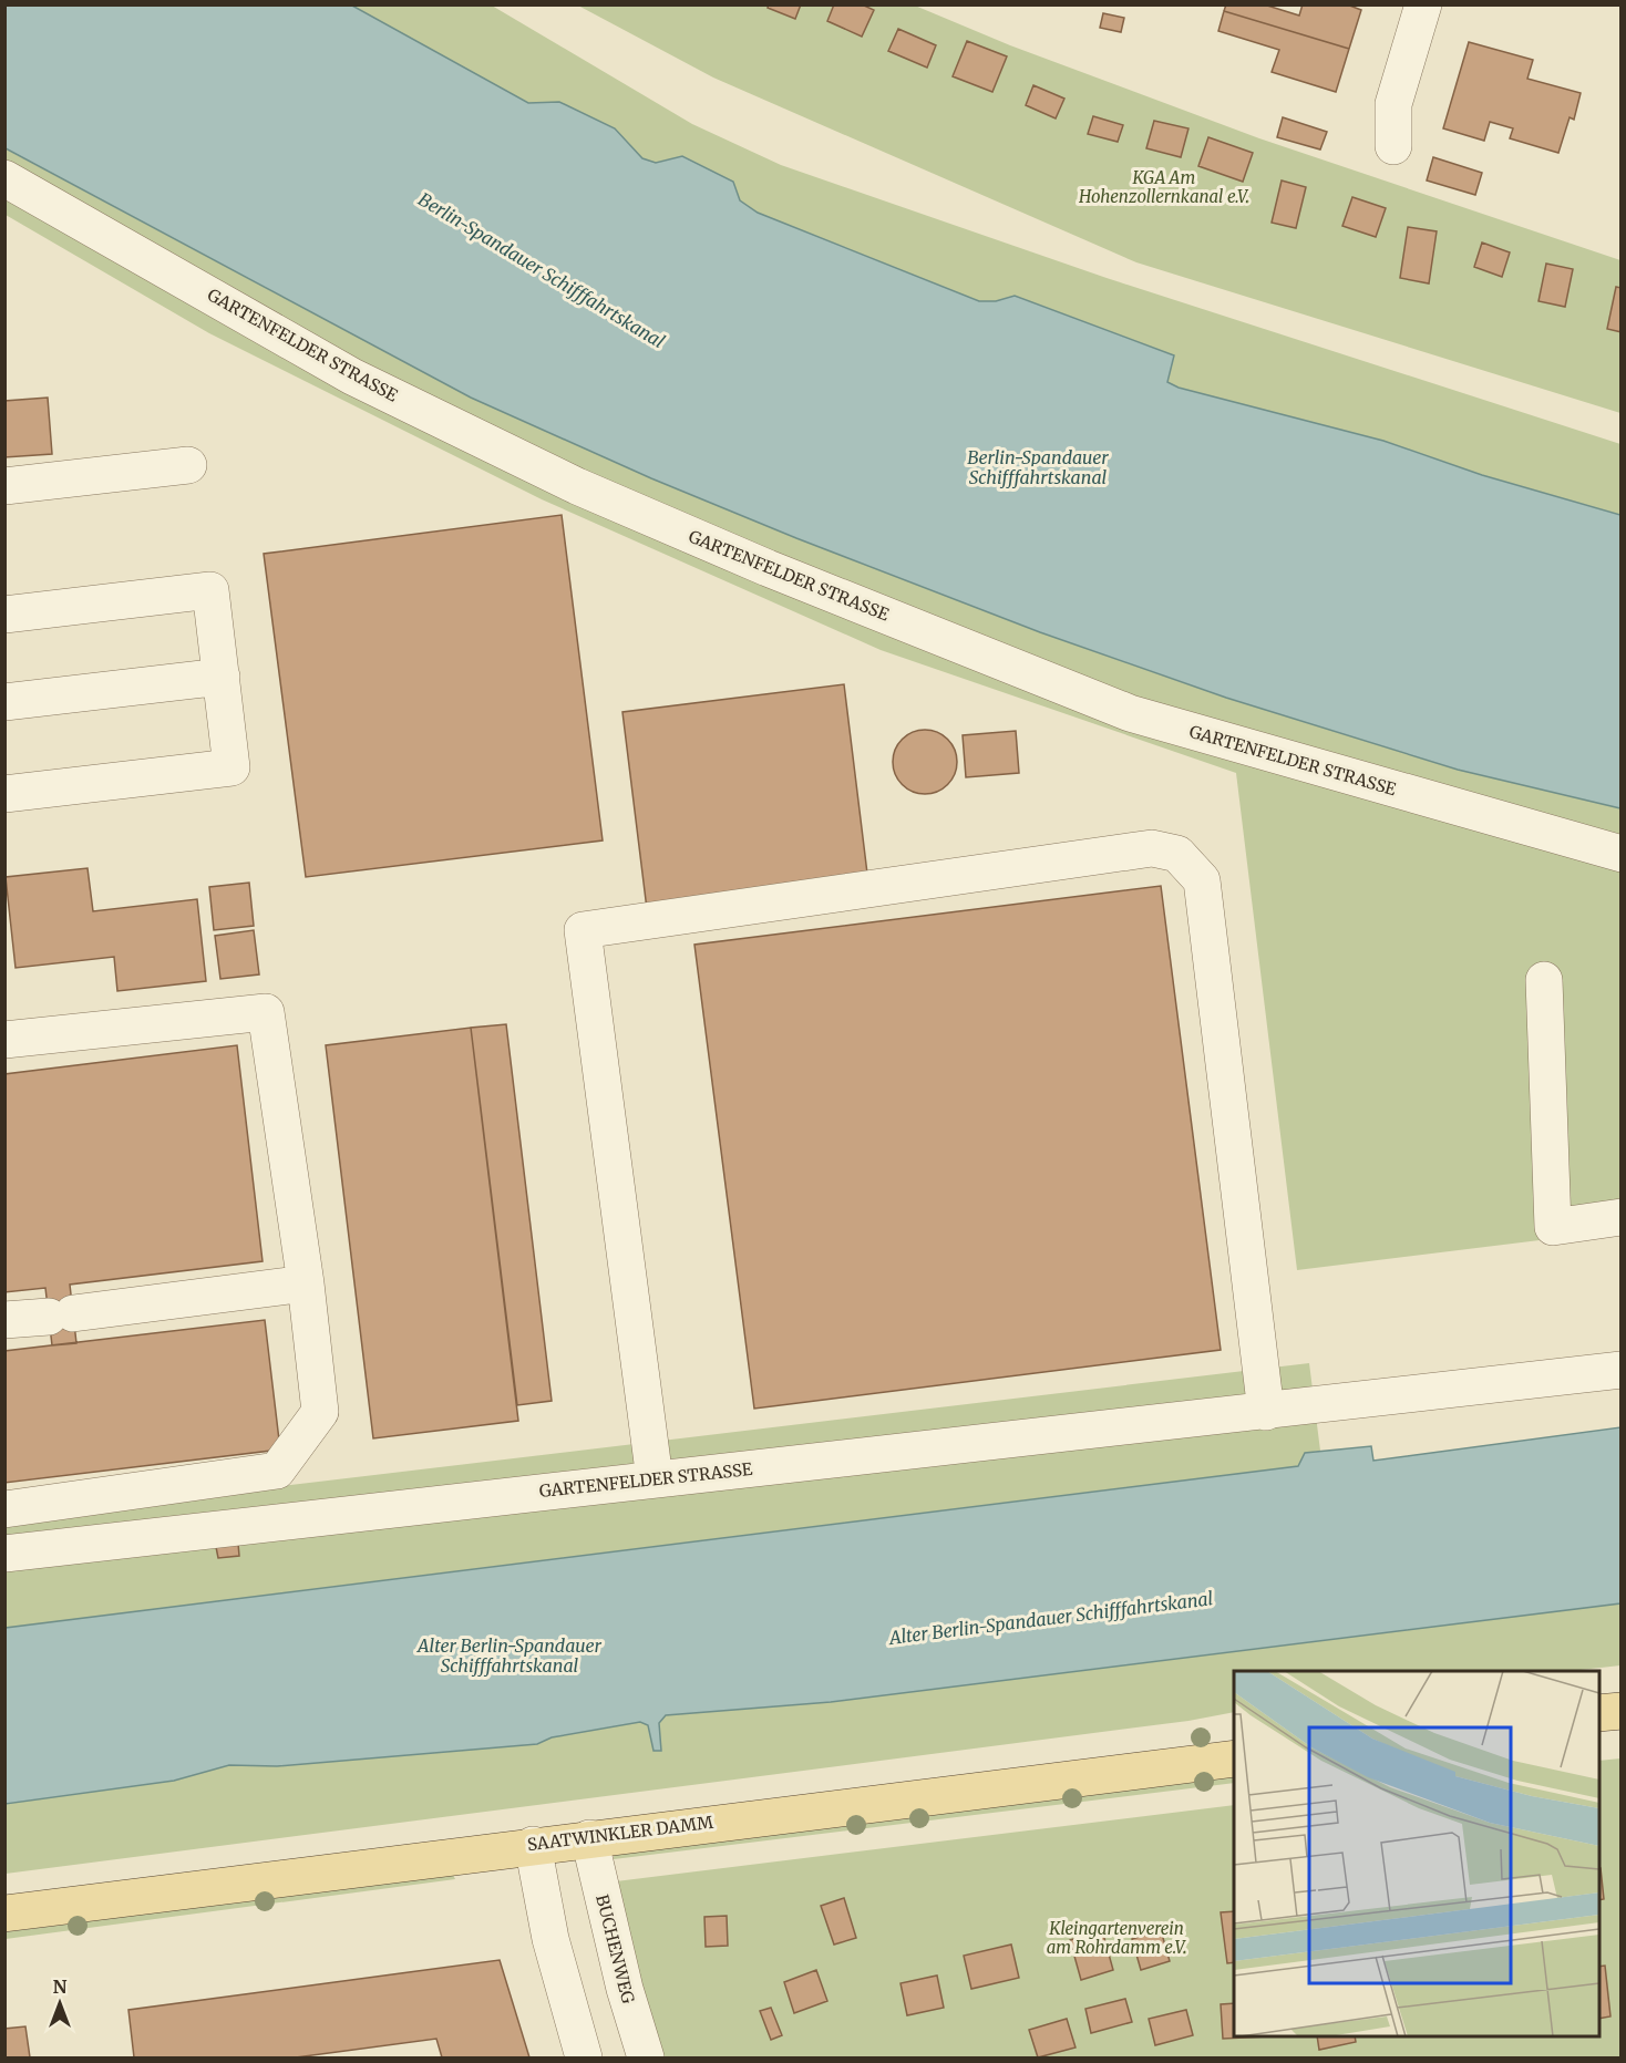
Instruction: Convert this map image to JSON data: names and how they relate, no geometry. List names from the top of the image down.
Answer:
{
  "streets": {
    "main road": ["SAATWINKLER DAMM"],
    "street": ["GARTENFELDER STRASSE", "BUCHENWEG"]
  },
  "crossings": [
    ["SAATWINKLER DAMM", "BUCHENWEG"]
  ],
  "water": ["Berlin-Spandauer Schifffahrtskanal", "Alter Berlin-Spandauer Schifffahrtskanal"],
  "parks": ["KGA Am Hohenzollernkanal e.V.", "Kleingartenverein am Rohrdamm e.V."],
  "north": "top"
}
